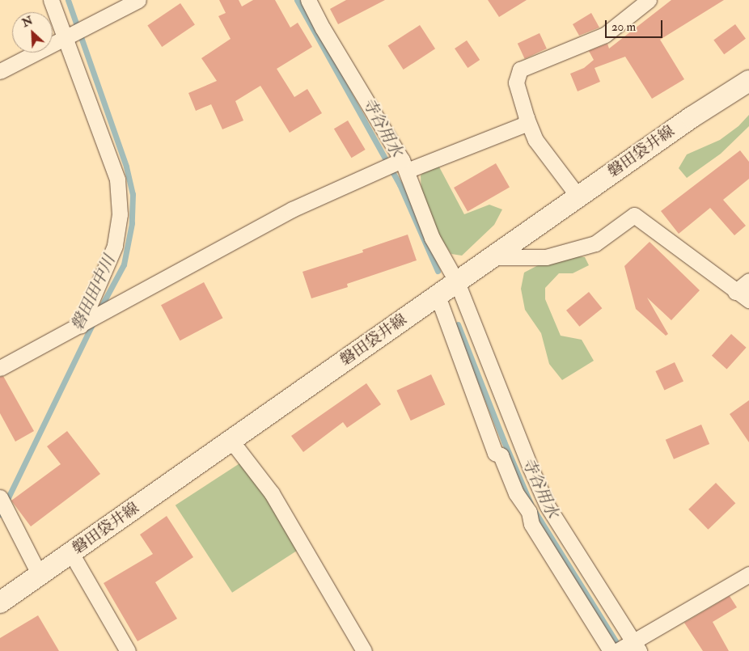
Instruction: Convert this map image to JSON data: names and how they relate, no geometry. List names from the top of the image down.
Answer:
{
  "streets": {
    "main road": ["磐田袋井線"]
  },
  "water": ["寺谷用水", "磐田田中川"],
  "scale_bar": "20 m",
  "north": "top left"
}
